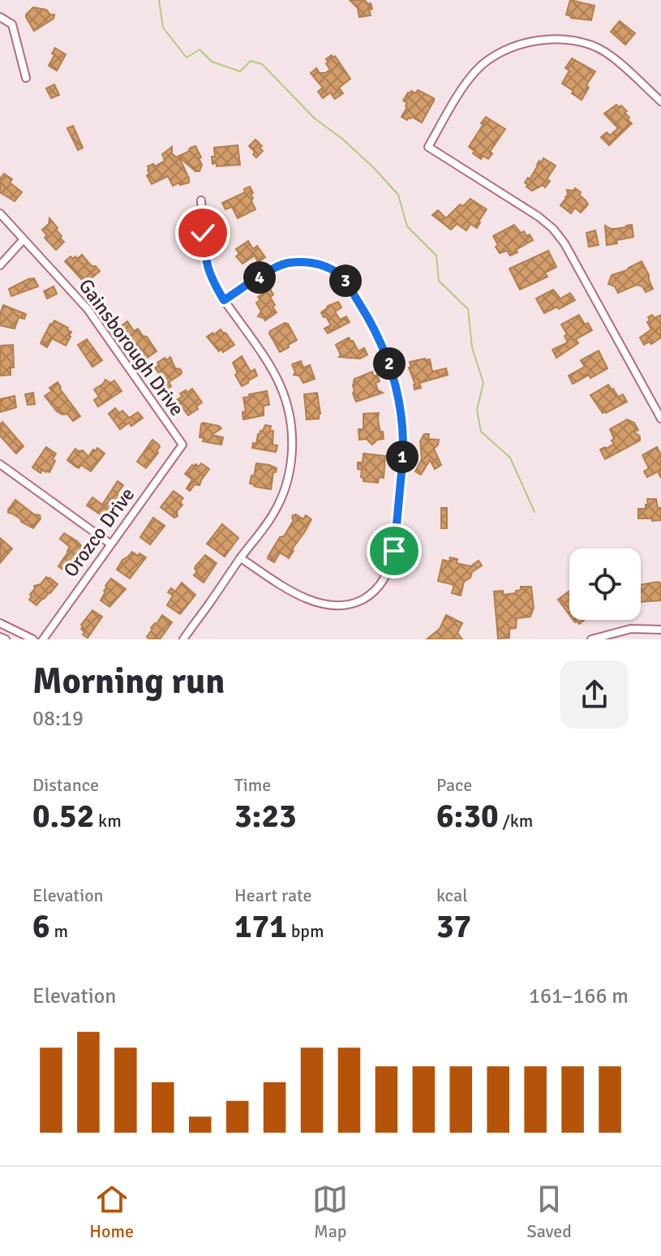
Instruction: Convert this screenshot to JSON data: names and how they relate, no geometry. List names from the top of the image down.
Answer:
{
  "streets": {
    "street": ["Gainsborough Drive", "Orozco Drive"]
  },
  "crossings": [
    ["Gainsborough Drive", "Orozco Drive"]
  ],
  "page": {
    "pins": [
      "4",
      "3",
      "2",
      "1"
    ],
    "heading": ["Morning run", "08:19"],
    "stats": [
      ["Distance", "0.52 km"],
      ["Time", "3:23"],
      ["Pace", "6:30 /km"],
      ["Elevation", "6 m"],
      ["Heart rate", "171 bpm"],
      ["kcal", "37"]
    ],
    "chart": ["Elevation", "161–166 m"],
    "tabs": ["Home", "Map", "Saved"]
  }
}
